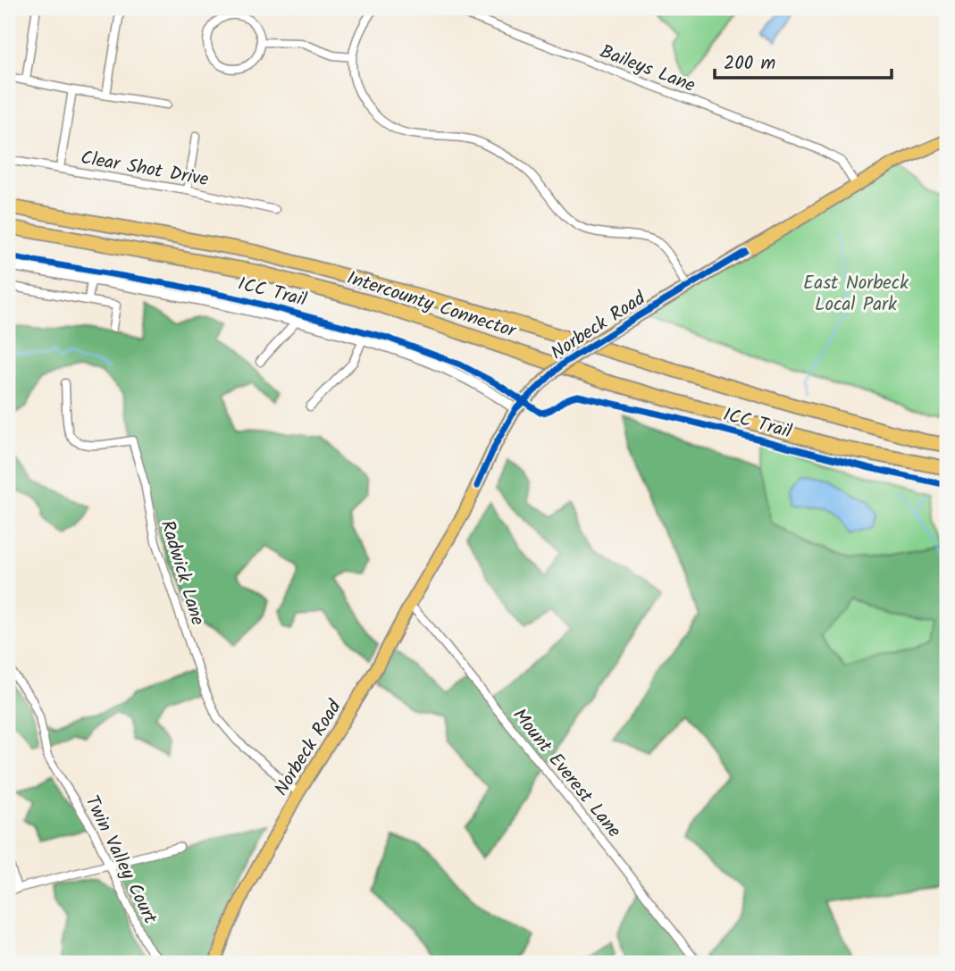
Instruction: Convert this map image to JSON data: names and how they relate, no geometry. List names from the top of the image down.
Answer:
{
  "streets": {
    "highway": ["Intercounty Connector"],
    "main road": ["Norbeck Road"],
    "street": [
      "Baileys Lane",
      "Clear Shot Drive",
      "Radwick Lane",
      "Mount Everest Lane",
      "Twin Valley Court"
    ],
    "cycle path": ["ICC Trail"]
  },
  "crossings": [
    ["Baileys Lane", "Norbeck Road"],
    ["Norbeck Road", "Radwick Lane"],
    ["Norbeck Road", "Mount Everest Lane"]
  ],
  "parks": ["East Norbeck Local Park"],
  "scale_bar": "200 m"
}
